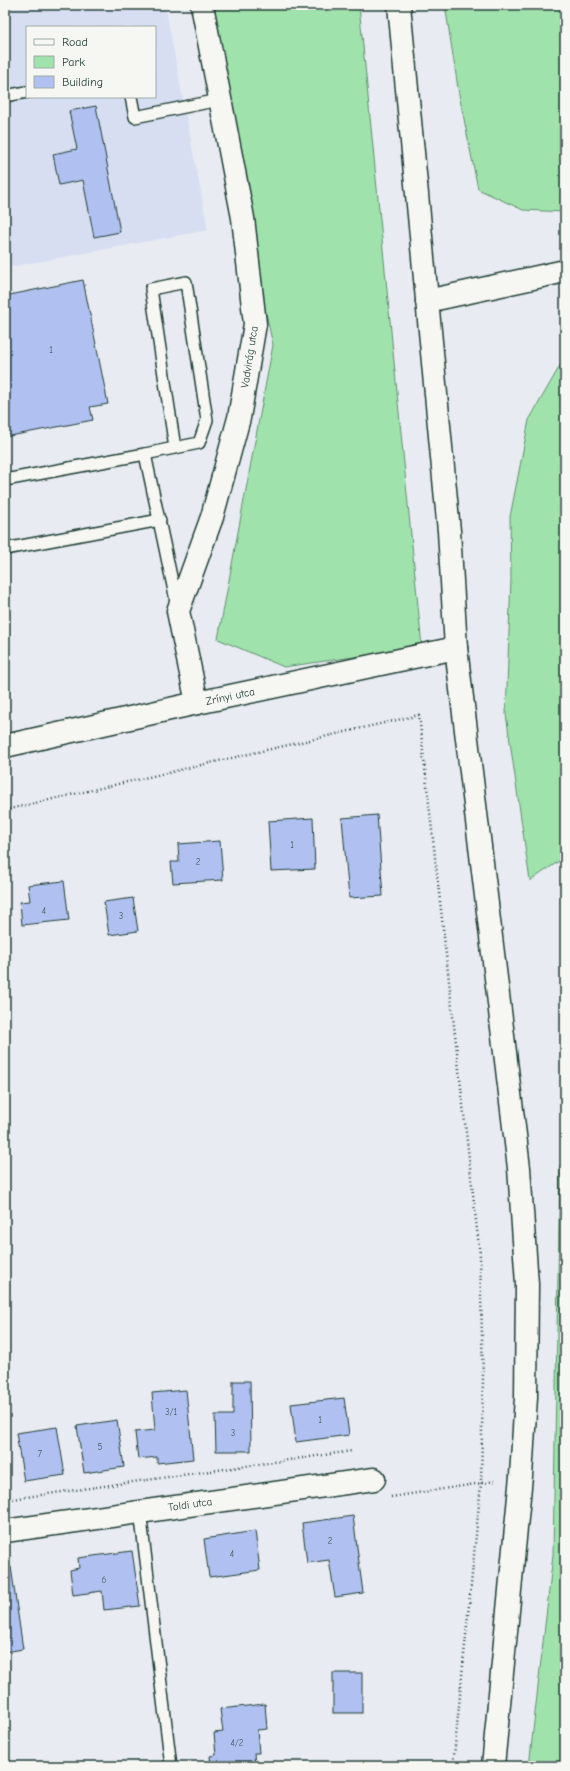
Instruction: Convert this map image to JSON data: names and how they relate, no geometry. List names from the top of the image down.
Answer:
{
  "streets": {
    "main road": ["Vadvirág utca", "Zrínyi utca", "Toldi utca"]
  },
  "house_numbers": [
    "1",
    "1",
    "2",
    "4",
    "3",
    "3/1",
    "1",
    "3",
    "5",
    "7",
    "2",
    "4",
    "6",
    "4/2"
  ],
  "legend": ["Road", "Park", "Building"]
}
